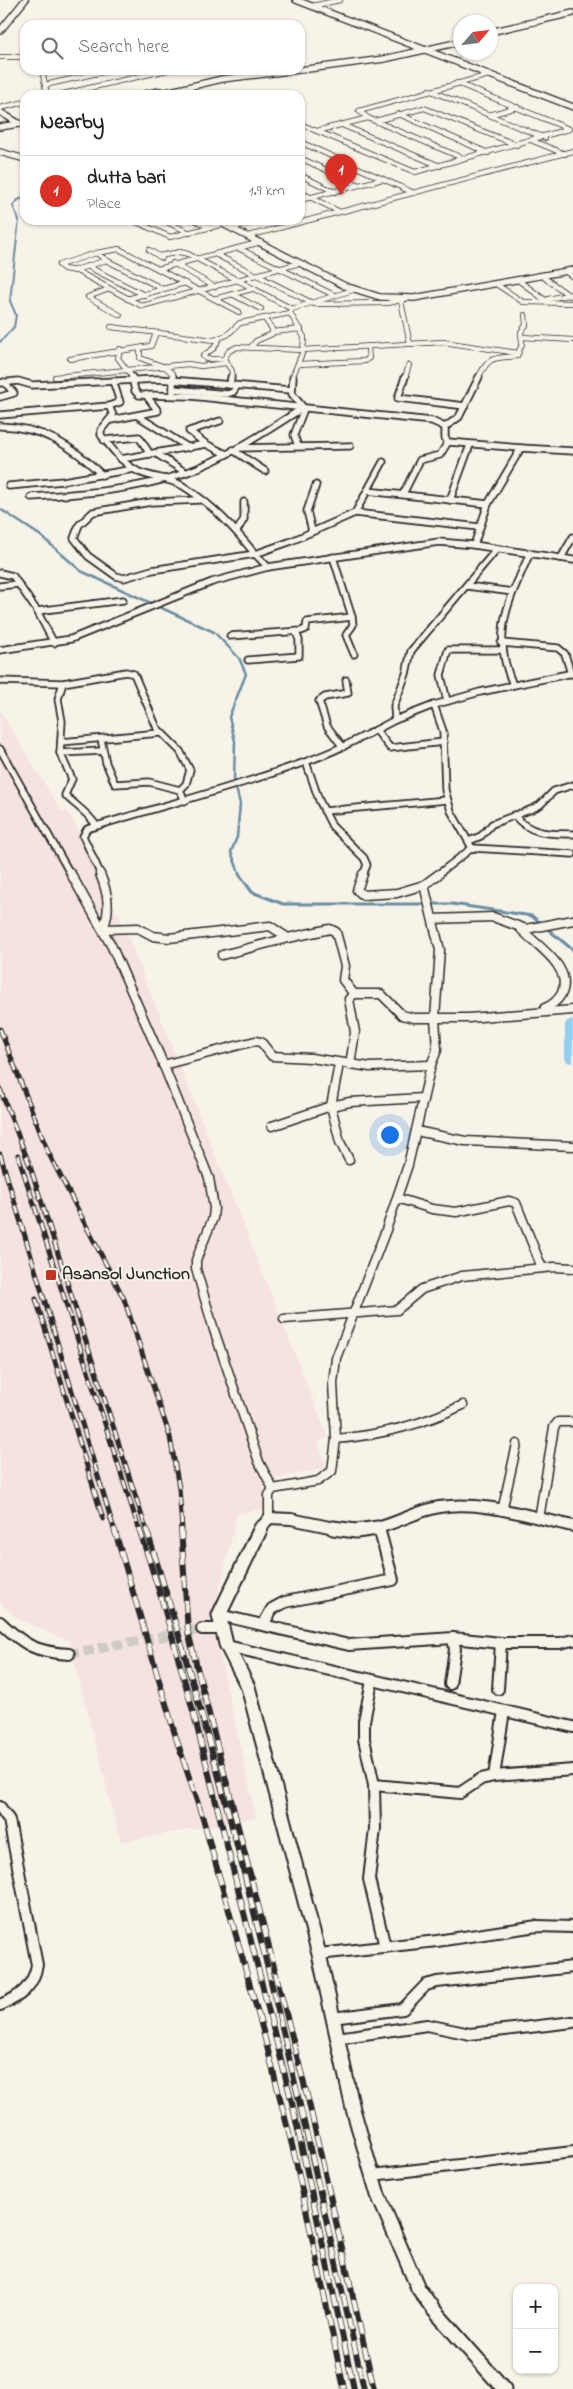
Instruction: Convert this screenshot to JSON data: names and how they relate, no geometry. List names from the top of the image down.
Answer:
{
  "places": {
    "transit": ["Asansol Junction"]
  },
  "north": "top right",
  "page": {
    "search": "Search here",
    "heading": "Nearby",
    "pins": "1",
    "list": [
      {
        "mark": "1",
        "name": "dutta bari",
        "note": "Place",
        "value": "1.9 km"
      }
    ],
    "map_buttons": ["+", "−"]
  }
}
